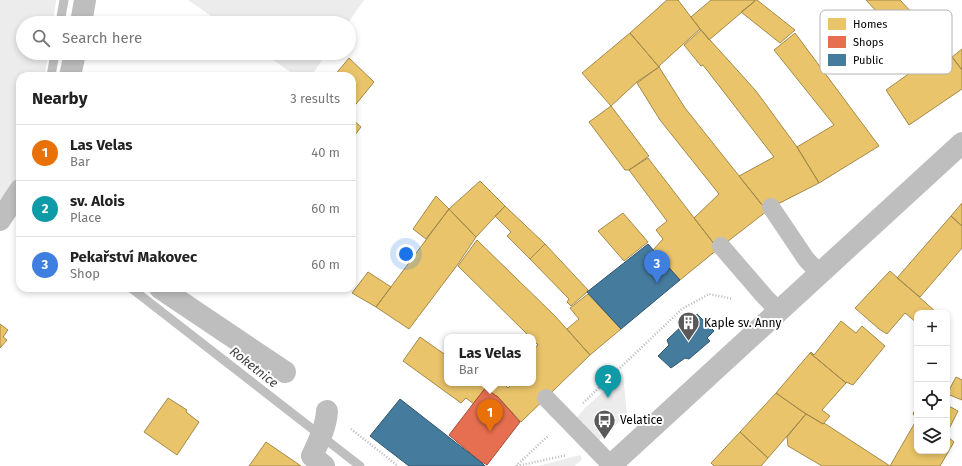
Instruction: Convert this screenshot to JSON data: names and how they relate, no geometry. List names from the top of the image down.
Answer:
{
  "water": ["Roketnice"],
  "places": {
    "building": ["Kaple sv. Anny"],
    "bus stop": ["Velatice"]
  },
  "legend": ["Homes", "Shops", "Public"],
  "page": {
    "search": "Search here",
    "heading": ["Nearby", "3 results"],
    "list": [
      {
        "mark": "1",
        "name": "Las Velas",
        "note": "Bar",
        "value": "40 m"
      },
      {
        "mark": "2",
        "name": "sv. Alois",
        "note": "Place",
        "value": "60 m"
      },
      {
        "mark": "3",
        "name": "Pekařství Makovec",
        "note": "Shop",
        "value": "60 m"
      }
    ],
    "pins": ["3", "2", "1"],
    "map_buttons": ["+", "−"],
    "popup": ["Las Velas", "Bar"]
  }
}
